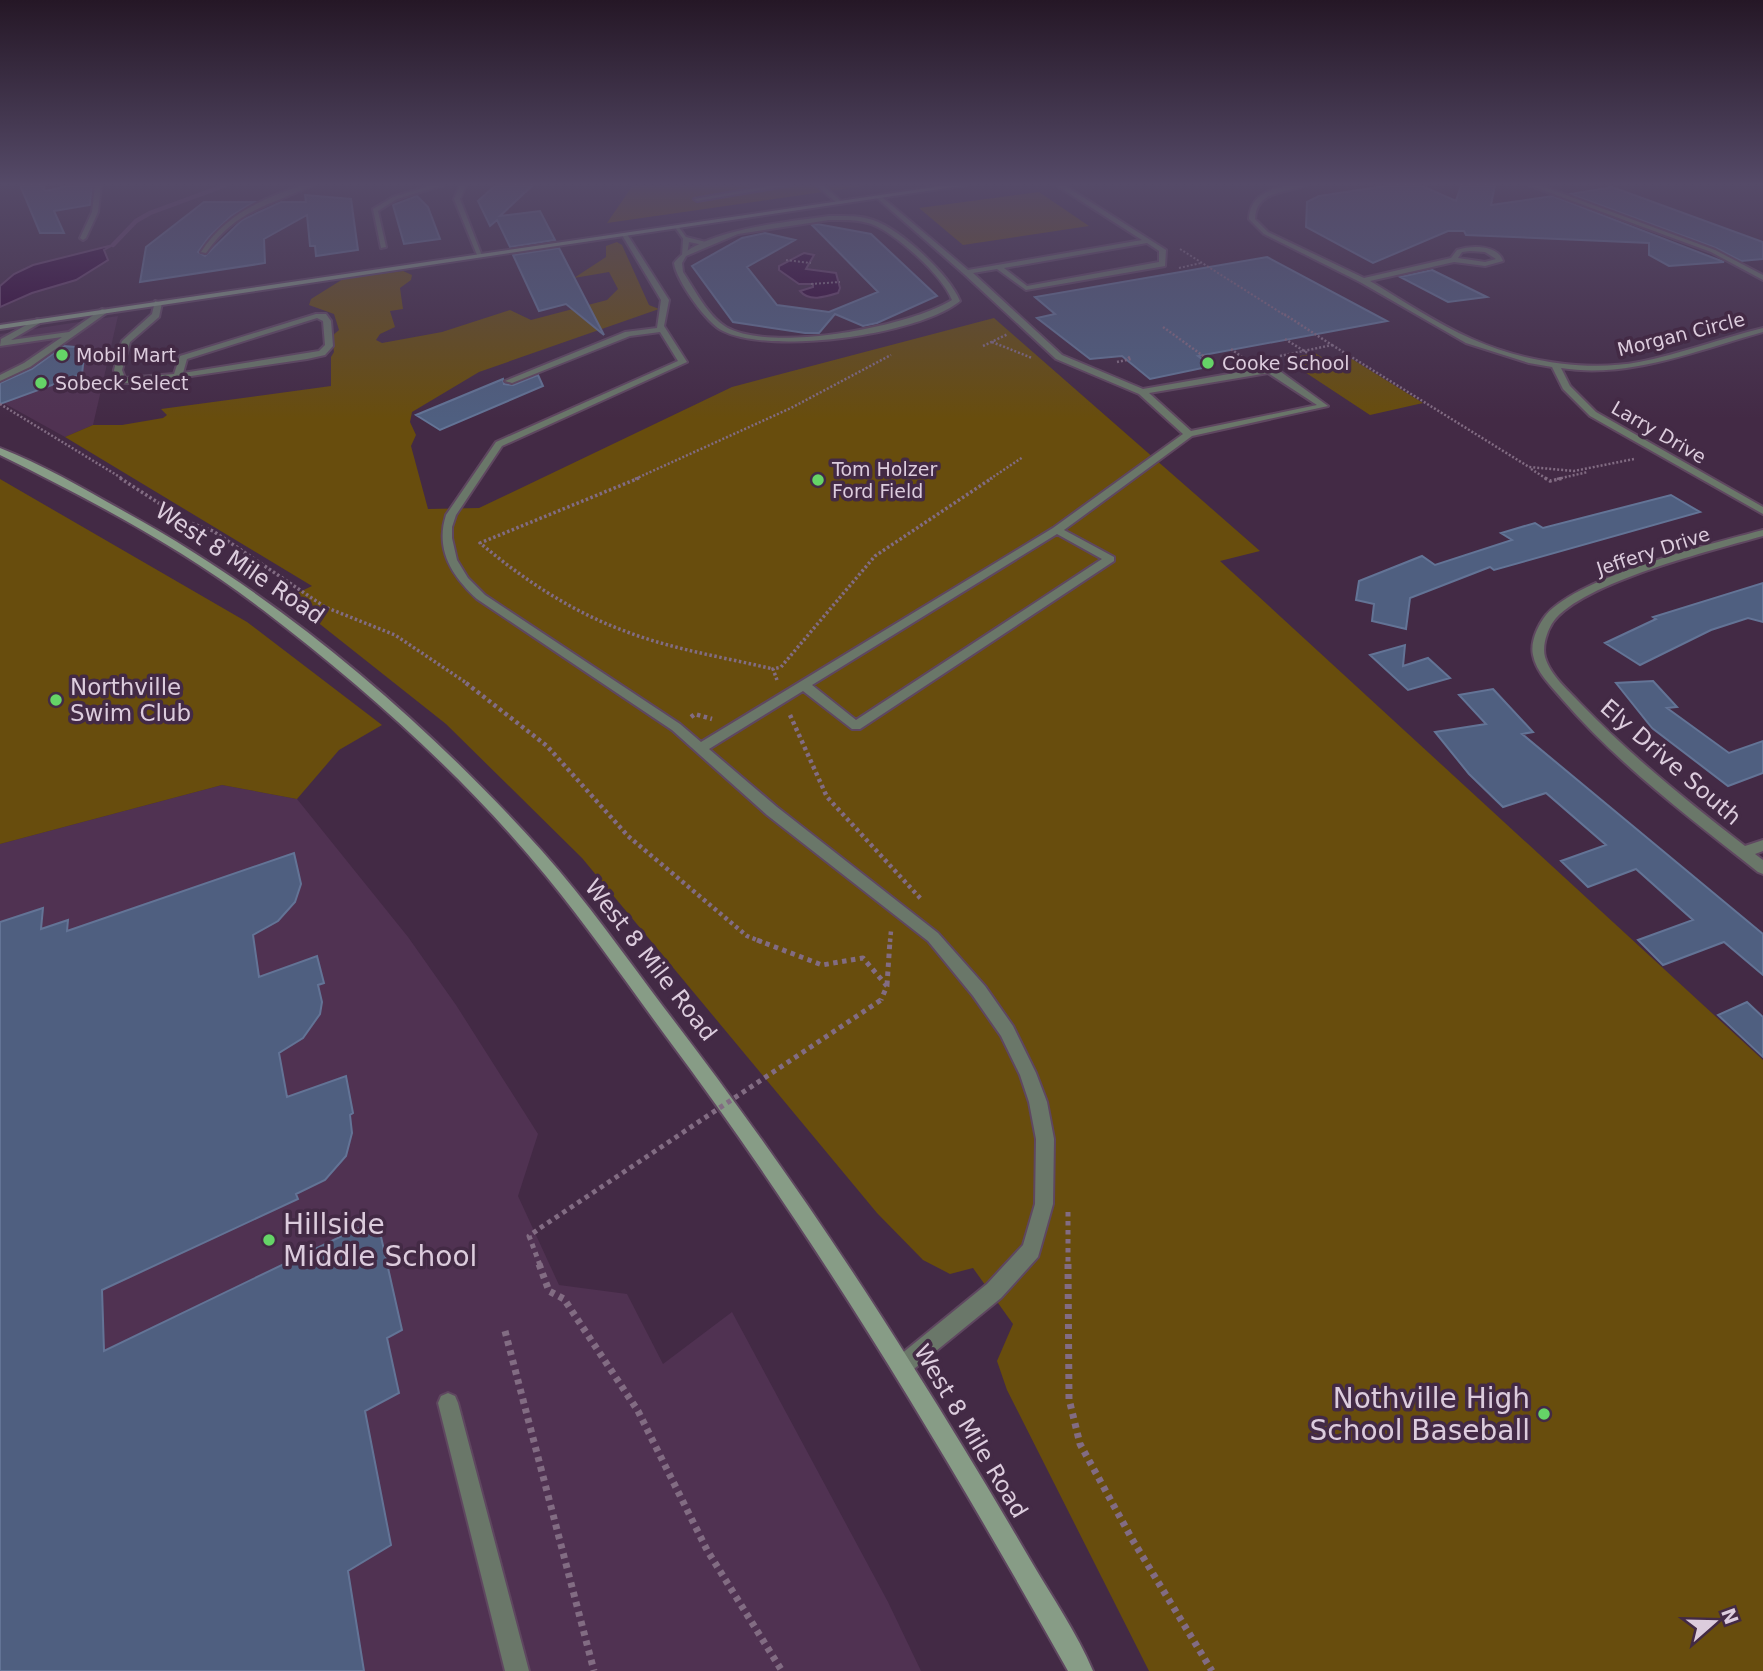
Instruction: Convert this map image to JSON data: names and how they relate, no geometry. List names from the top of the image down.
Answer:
{
  "streets": {
    "main road": ["West 8 Mile Road"],
    "street": [
      "Morgan Circle",
      "Larry Drive",
      "Jeffery Drive",
      "Ely Drive South"
    ]
  },
  "crossings": [
    ["Morgan Circle", "Larry Drive"],
    ["Jeffery Drive", "Ely Drive South"]
  ],
  "places": [
    "Mobil Mart",
    "Cooke School",
    "Sobeck Select",
    "Tom Holzer Ford Field",
    "Northville Swim Club",
    "Hillside Middle School",
    "Nothville High School Baseball"
  ],
  "north": "right"
}
